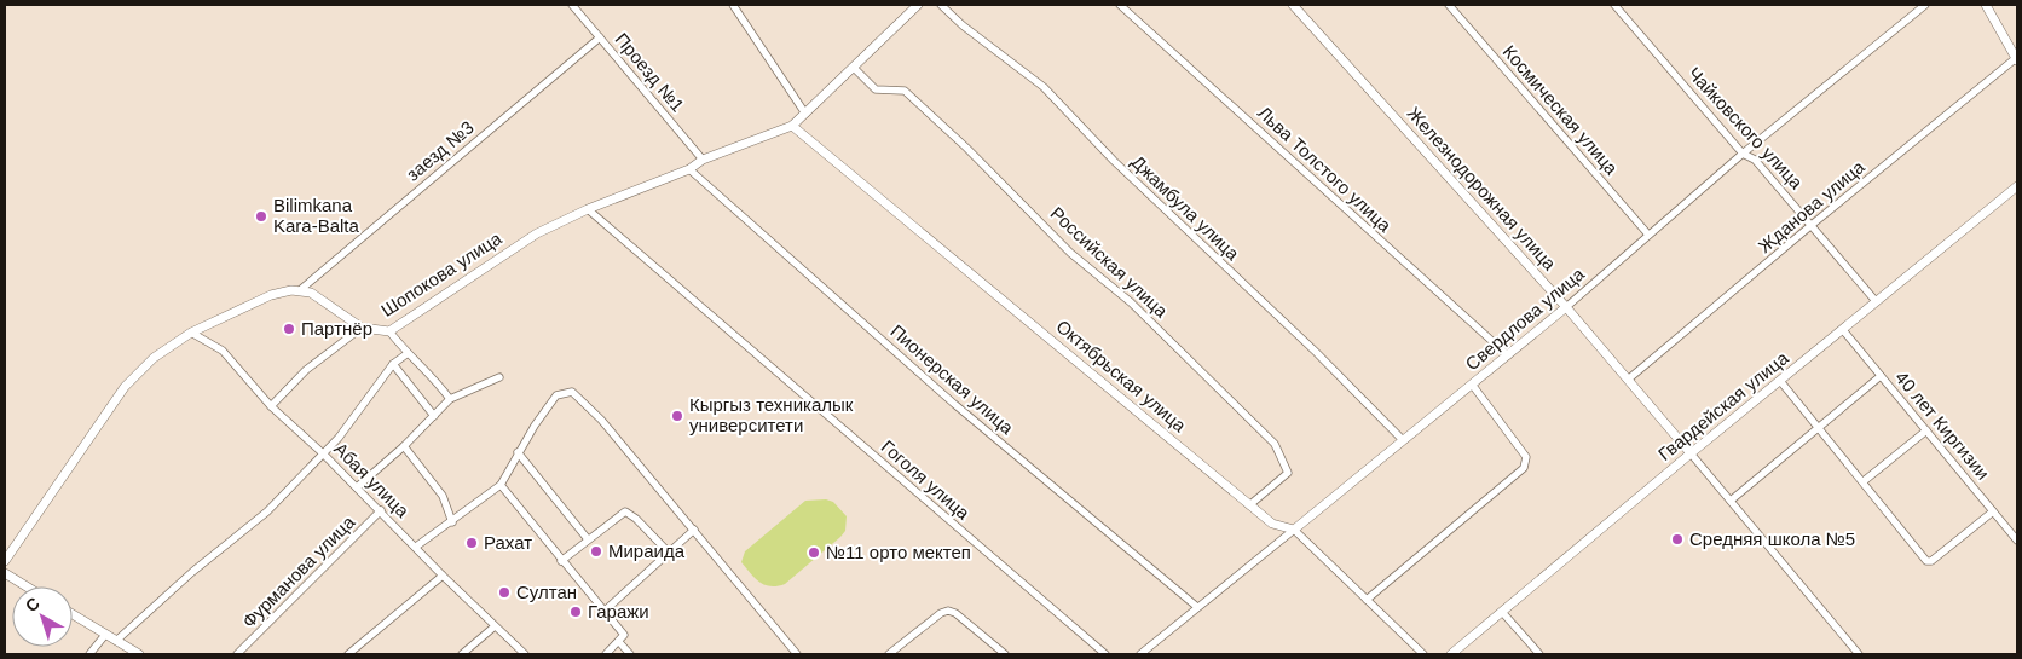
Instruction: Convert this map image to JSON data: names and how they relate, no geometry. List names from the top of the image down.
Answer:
{
  "streets": {
    "street": [
      "Проезд №1",
      "Космическая улица",
      "Чайковского улица",
      "заезд №3",
      "Льва Толстого улица",
      "Железнодорожная улица",
      "Жданова улица",
      "Джамбула улица",
      "Российская улица",
      "Шопокова улица",
      "Свердлова улица",
      "Октябрьская улица",
      "Пионерская улица",
      "Гвардейская улица",
      "40 лет Киргизии",
      "Абая улица",
      "Гоголя улица",
      "Фурманова улица"
    ]
  },
  "crossings": [
    ["Проезд №1", "заезд №3"],
    ["Проезд №1", "Шопокова улица"],
    ["Космическая улица", "Свердлова улица"],
    ["Чайковского улица", "Жданова улица"],
    ["Чайковского улица", "Свердлова улица"],
    ["Чайковского улица", "Гвардейская улица"],
    ["заезд №3", "Шопокова улица"],
    ["Льва Толстого улица", "Свердлова улица"],
    ["Железнодорожная улица", "Жданова улица"],
    ["Железнодорожная улица", "Свердлова улица"],
    ["Железнодорожная улица", "Гвардейская улица"],
    ["Джамбула улица", "Свердлова улица"],
    ["Российская улица", "Шопокова улица"],
    ["Российская улица", "Октябрьская улица"],
    ["Шопокова улица", "Октябрьская улица"],
    ["Шопокова улица", "Пионерская улица"],
    ["Шопокова улица", "Гоголя улица"],
    ["Свердлова улица", "Октябрьская улица"],
    ["Свердлова улица", "Пионерская улица"],
    ["Гвардейская улица", "40 лет Киргизии"],
    ["Абая улица", "Фурманова улица"]
  ],
  "places": [
    "Bilimkana Kara-Balta",
    "Партнёр",
    "Кыргыз техникалык университети",
    "Средняя школа №5",
    "Рахат",
    "Мираида",
    "№11 орто мектеп",
    "Султан",
    "Гаражи"
  ],
  "north": "top left"
}
